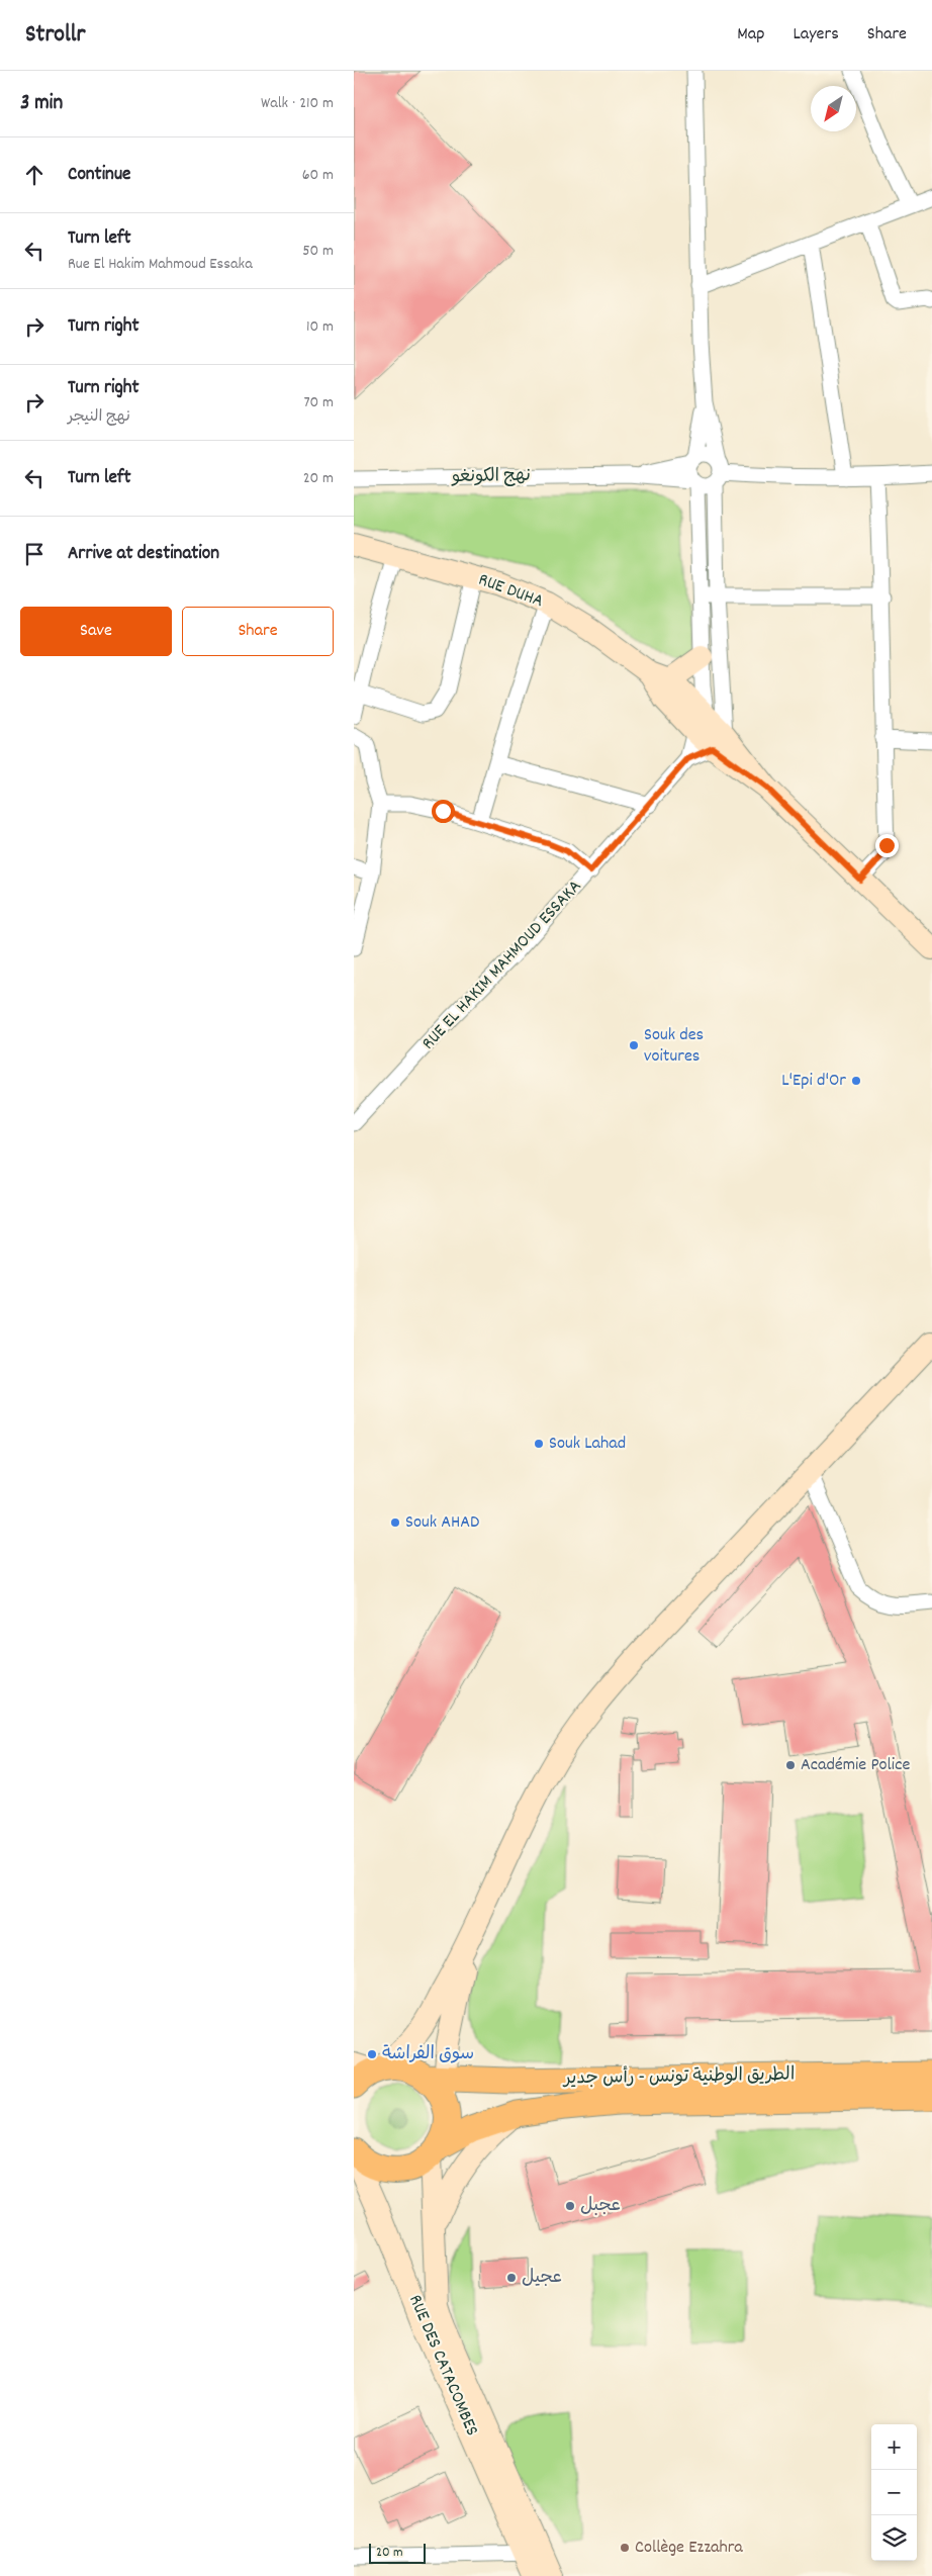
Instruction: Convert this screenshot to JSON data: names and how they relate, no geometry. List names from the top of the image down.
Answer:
{
  "streets": {
    "main road": ["RUE DUHA", "الطريق الوطنية تونس - رأس جدير", "RUE DES CATACOMBES"],
    "street": ["نهج الكونغو", "RUE EL HAKIM MAHMOUD ESSAKA"]
  },
  "crossings": [
    ["الطريق الوطنية تونس - رأس جدير", "RUE DES CATACOMBES"]
  ],
  "places": [
    "Souk des voitures",
    "L'Epi d'Or",
    "Souk Lahad",
    "Souk AHAD",
    "Académie Police",
    "سوق الفراشة",
    "عجبل",
    "عجيل",
    "Collège Ezzahra"
  ],
  "scale_bar": "20 m",
  "north": "bottom left",
  "page": {
    "header": "Strollr",
    "nav": ["Map", "Layers", "Share"],
    "heading": ["3 min", "Walk · 210 m"],
    "list": [
      ["Continue", "60 m"],
      ["Turn left", "Rue El Hakim Mahmoud Essaka", "50 m"],
      ["Turn right", "10 m"],
      ["Turn right", "نهج النيجر", "70 m"],
      ["Turn left", "20 m"],
      "Arrive at destination"
    ],
    "buttons": ["Save", "Share"],
    "map_buttons": ["+", "−"],
    "scale": "20 m"
  }
}
